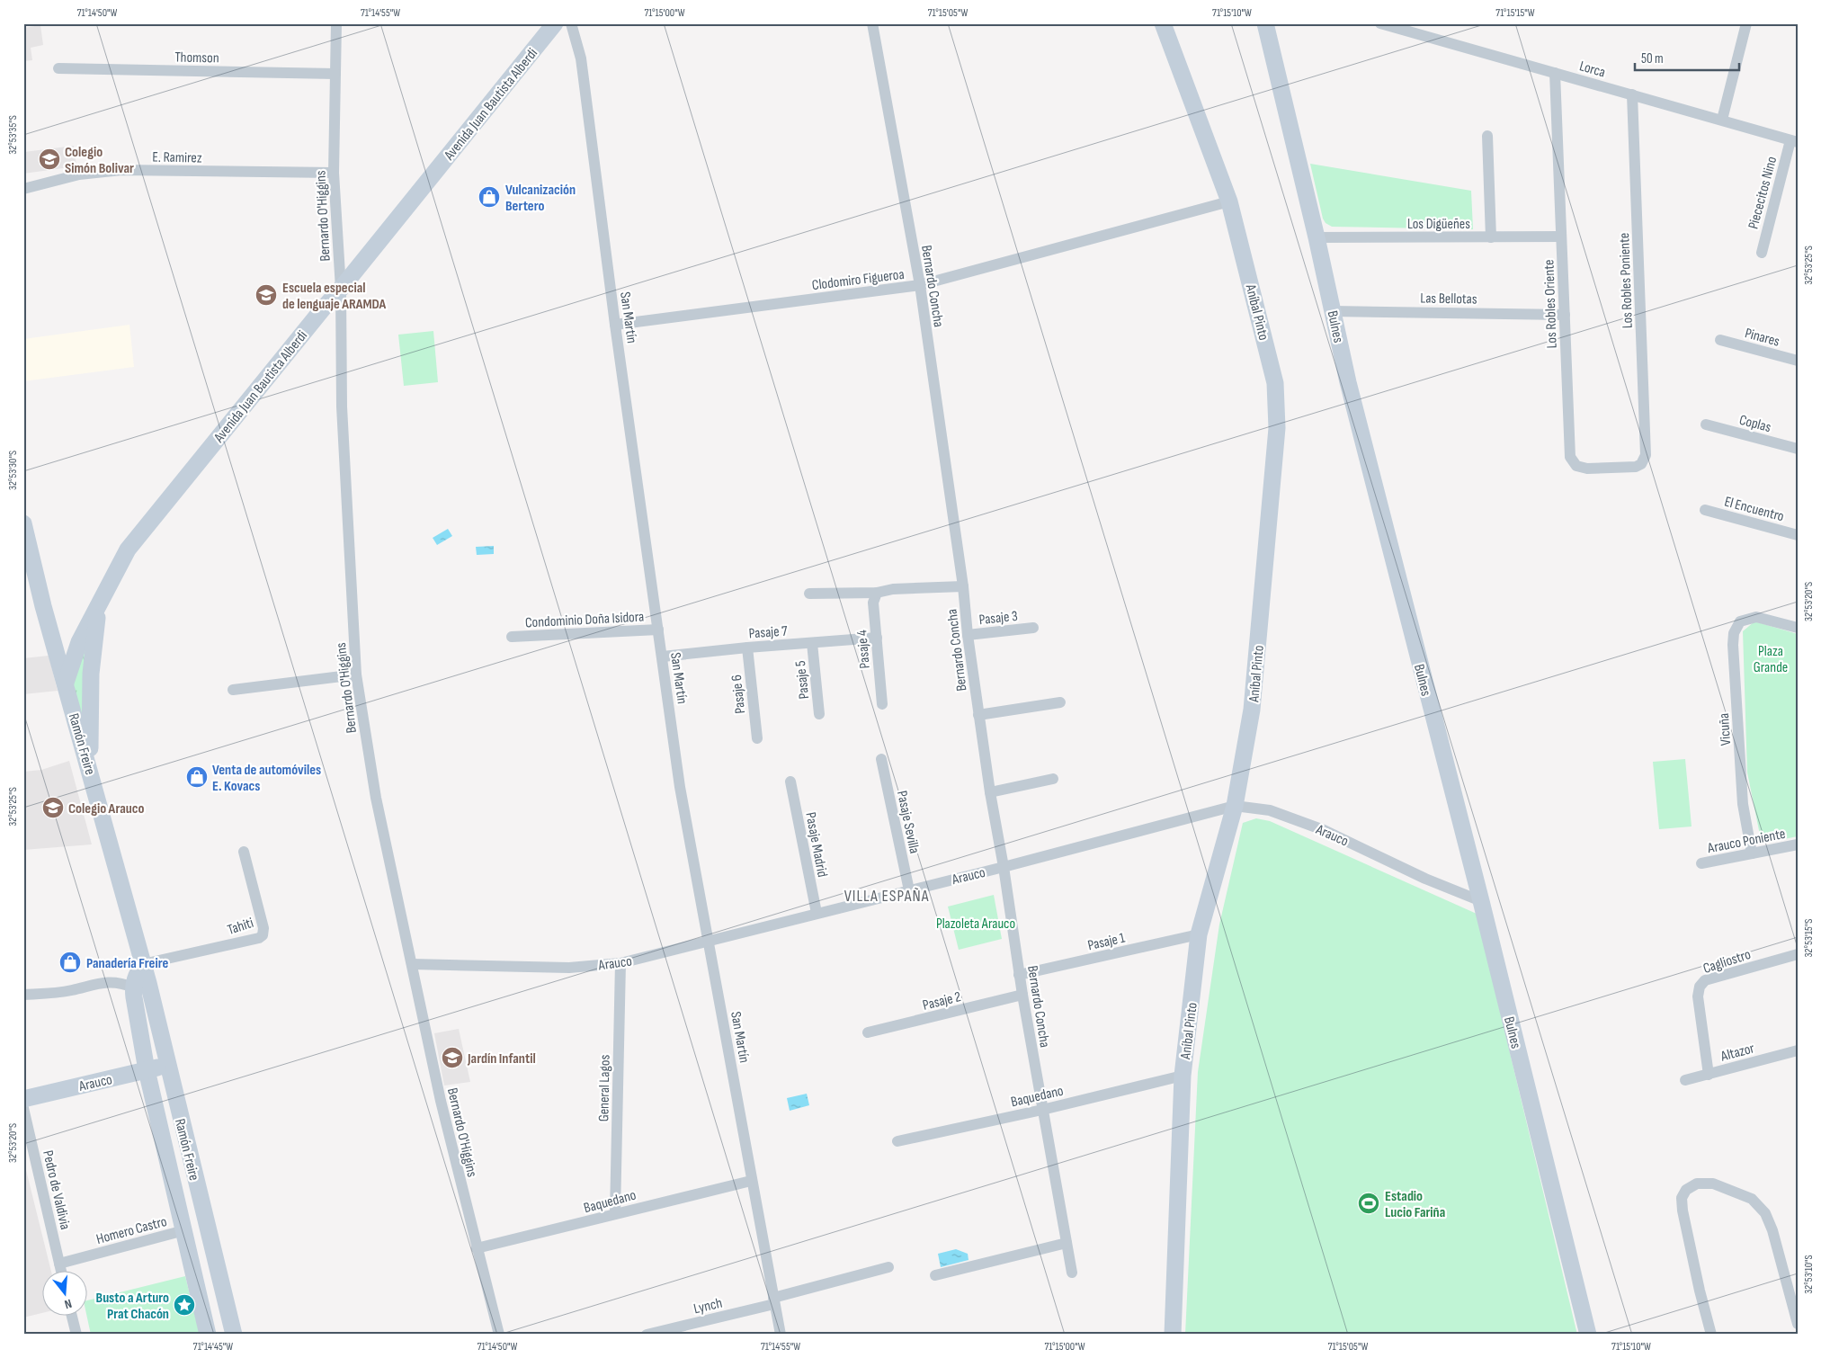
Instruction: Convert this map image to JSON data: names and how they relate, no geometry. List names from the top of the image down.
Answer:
{
  "streets": {
    "street": [
      "Thomson",
      "Lorca",
      "Avenida Juan Bautista Alberdi",
      "E. Ramirez",
      "Piececitos Nino",
      "Bernardo O'Higgins",
      "Los Digüeñes",
      "Clodomiro Figueroa",
      "Los Robles Poniente",
      "Bernardo Concha",
      "Las Bellotas",
      "Los Robles Oriente",
      "Aníbal Pinto",
      "San Martín",
      "Bulnes",
      "Pinares",
      "Coplas",
      "El Encuentro",
      "Pasaje 3",
      "Condominio Doña Isidora",
      "Pasaje 7",
      "Pasaje 4",
      "Pasaje 5",
      "Pasaje 6",
      "Vicuña",
      "Ramón Freire",
      "Pasaje Sevilla",
      "Arauco",
      "Arauco Poniente",
      "Pasaje Madrid",
      "Tahiti",
      "Pasaje 1",
      "Cagliostro",
      "Pasaje 2",
      "Altazor",
      "General Lagos",
      "Baquedano",
      "Pedro de Valdivia",
      "Homero Castro",
      "Lynch"
    ]
  },
  "crossings": [
    ["Thomson", "Bernardo O'Higgins"],
    ["Lorca", "Piececitos Nino"],
    ["Lorca", "Los Robles Poniente"],
    ["Lorca", "Los Robles Oriente"],
    ["Avenida Juan Bautista Alberdi", "Bernardo O'Higgins"],
    ["Avenida Juan Bautista Alberdi", "Ramón Freire"],
    ["E. Ramirez", "Bernardo O'Higgins"],
    ["Bernardo O'Higgins", "Arauco"],
    ["Bernardo O'Higgins", "Baquedano"],
    ["Los Digüeñes", "Los Robles Oriente"],
    ["Los Digüeñes", "Bulnes"],
    ["Clodomiro Figueroa", "Bernardo Concha"],
    ["Clodomiro Figueroa", "Aníbal Pinto"],
    ["Clodomiro Figueroa", "San Martín"],
    ["Los Robles Poniente", "Los Robles Oriente"],
    ["Bernardo Concha", "Pasaje 3"],
    ["Bernardo Concha", "Arauco"],
    ["Bernardo Concha", "Pasaje 1"],
    ["Bernardo Concha", "Pasaje 2"],
    ["Bernardo Concha", "Baquedano"],
    ["Las Bellotas", "Los Robles Oriente"],
    ["Las Bellotas", "Bulnes"],
    ["Aníbal Pinto", "Arauco"],
    ["Aníbal Pinto", "Pasaje 1"],
    ["Aníbal Pinto", "Baquedano"],
    ["San Martín", "Condominio Doña Isidora"],
    ["San Martín", "Pasaje 7"],
    ["San Martín", "Arauco"],
    ["San Martín", "Baquedano"],
    ["San Martín", "Lynch"],
    ["Bulnes", "Arauco"],
    ["Pasaje 7", "Pasaje 4"],
    ["Pasaje 7", "Pasaje 5"],
    ["Pasaje 7", "Pasaje 6"],
    ["Vicuña", "Arauco Poniente"],
    ["Ramón Freire", "Arauco"],
    ["Ramón Freire", "Tahiti"],
    ["Ramón Freire", "Homero Castro"],
    ["Pasaje Sevilla", "Arauco"],
    ["Arauco", "Pasaje Madrid"],
    ["Arauco", "General Lagos"],
    ["Cagliostro", "Altazor"],
    ["General Lagos", "Baquedano"],
    ["Pedro de Valdivia", "Homero Castro"]
  ],
  "districts": ["VILLA ESPAÑA"],
  "parks": ["Plaza Grande", "Plazoleta Arauco"],
  "places": {
    "school or university": [
      "Colegio Simón Bolivar",
      "Escuela especial de lenguaje ARAMDA",
      "Colegio Arauco",
      "Jardín Infantil"
    ],
    "shop": ["Vulcanización Bertero", "Venta de automóviles E. Kovacs", "Panadería Freire"],
    "sports": ["Estadio Lucio Fariña"],
    "place": ["Busto a Arturo Prat Chacón"]
  },
  "scale_bar": "50 m",
  "north": "bottom",
  "coordinates": [
    "71°14'50\"W",
    "71°14'55\"W",
    "71°15'00\"W",
    "71°15'05\"W",
    "71°15'10\"W",
    "71°15'15\"W",
    "32°53'35\"S",
    "32°53'25\"S",
    "32°53'30\"S",
    "32°53'20\"S",
    "32°53'15\"S",
    "32°53'10\"S",
    "71°14'45\"W"
  ]
}
